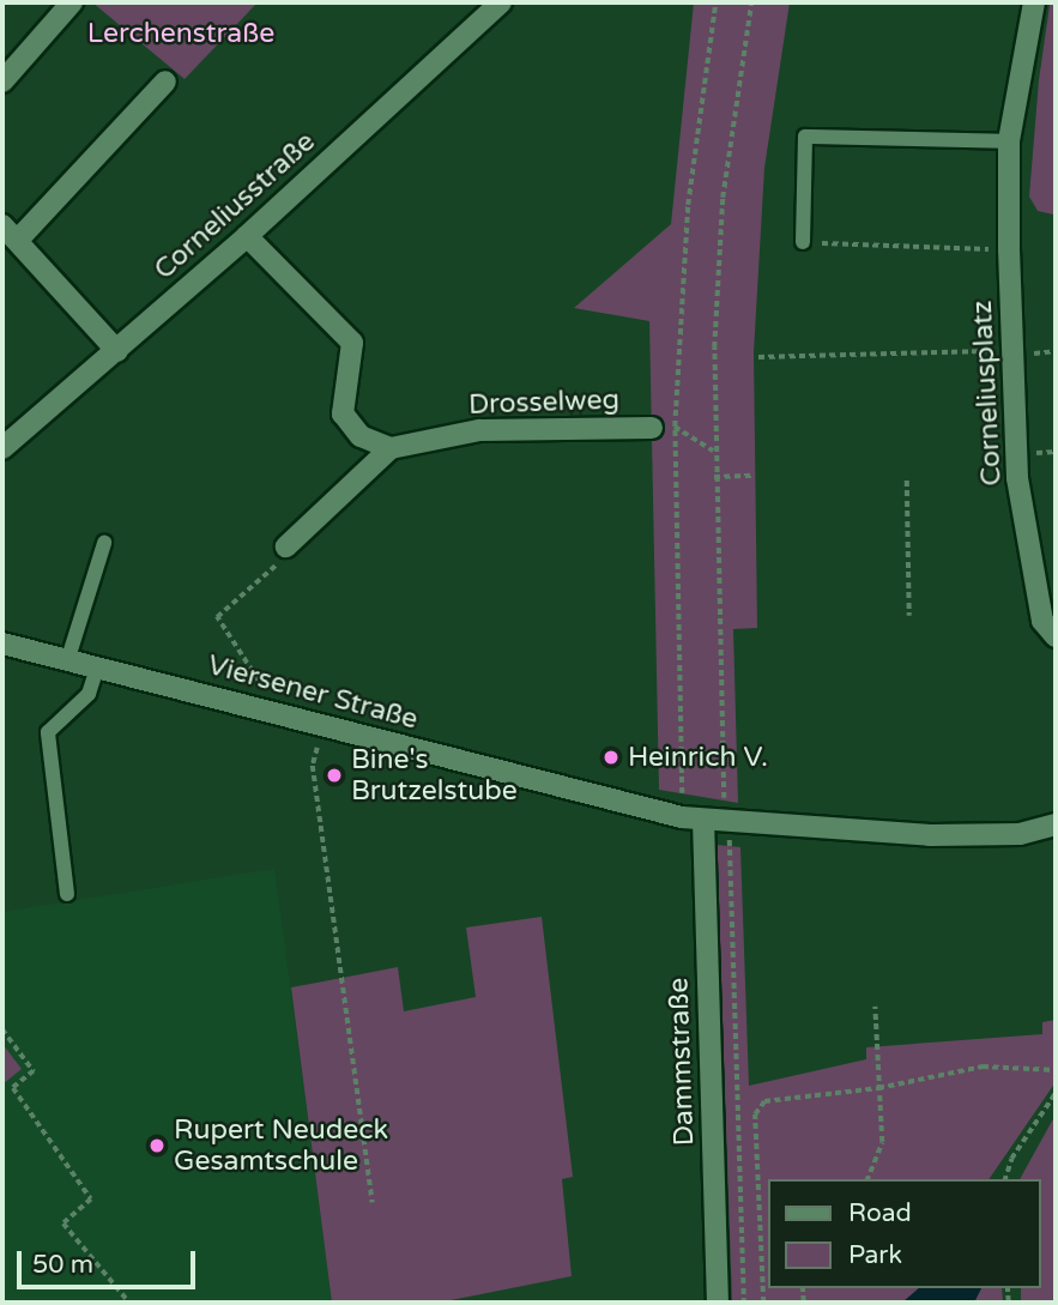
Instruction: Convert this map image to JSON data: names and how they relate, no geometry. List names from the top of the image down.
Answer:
{
  "streets": {
    "street": [
      "Corneliusstraße",
      "Corneliusplatz",
      "Drosselweg",
      "Viersener Straße",
      "Dammstraße"
    ]
  },
  "crossings": [
    ["Viersener Straße", "Dammstraße"]
  ],
  "parks": ["Lerchenstraße"],
  "places": ["Heinrich V.", "Bine's Brutzelstube", "Rupert Neudeck Gesamtschule"],
  "legend": ["Road", "Park"],
  "scale_bar": "50 m"
}
